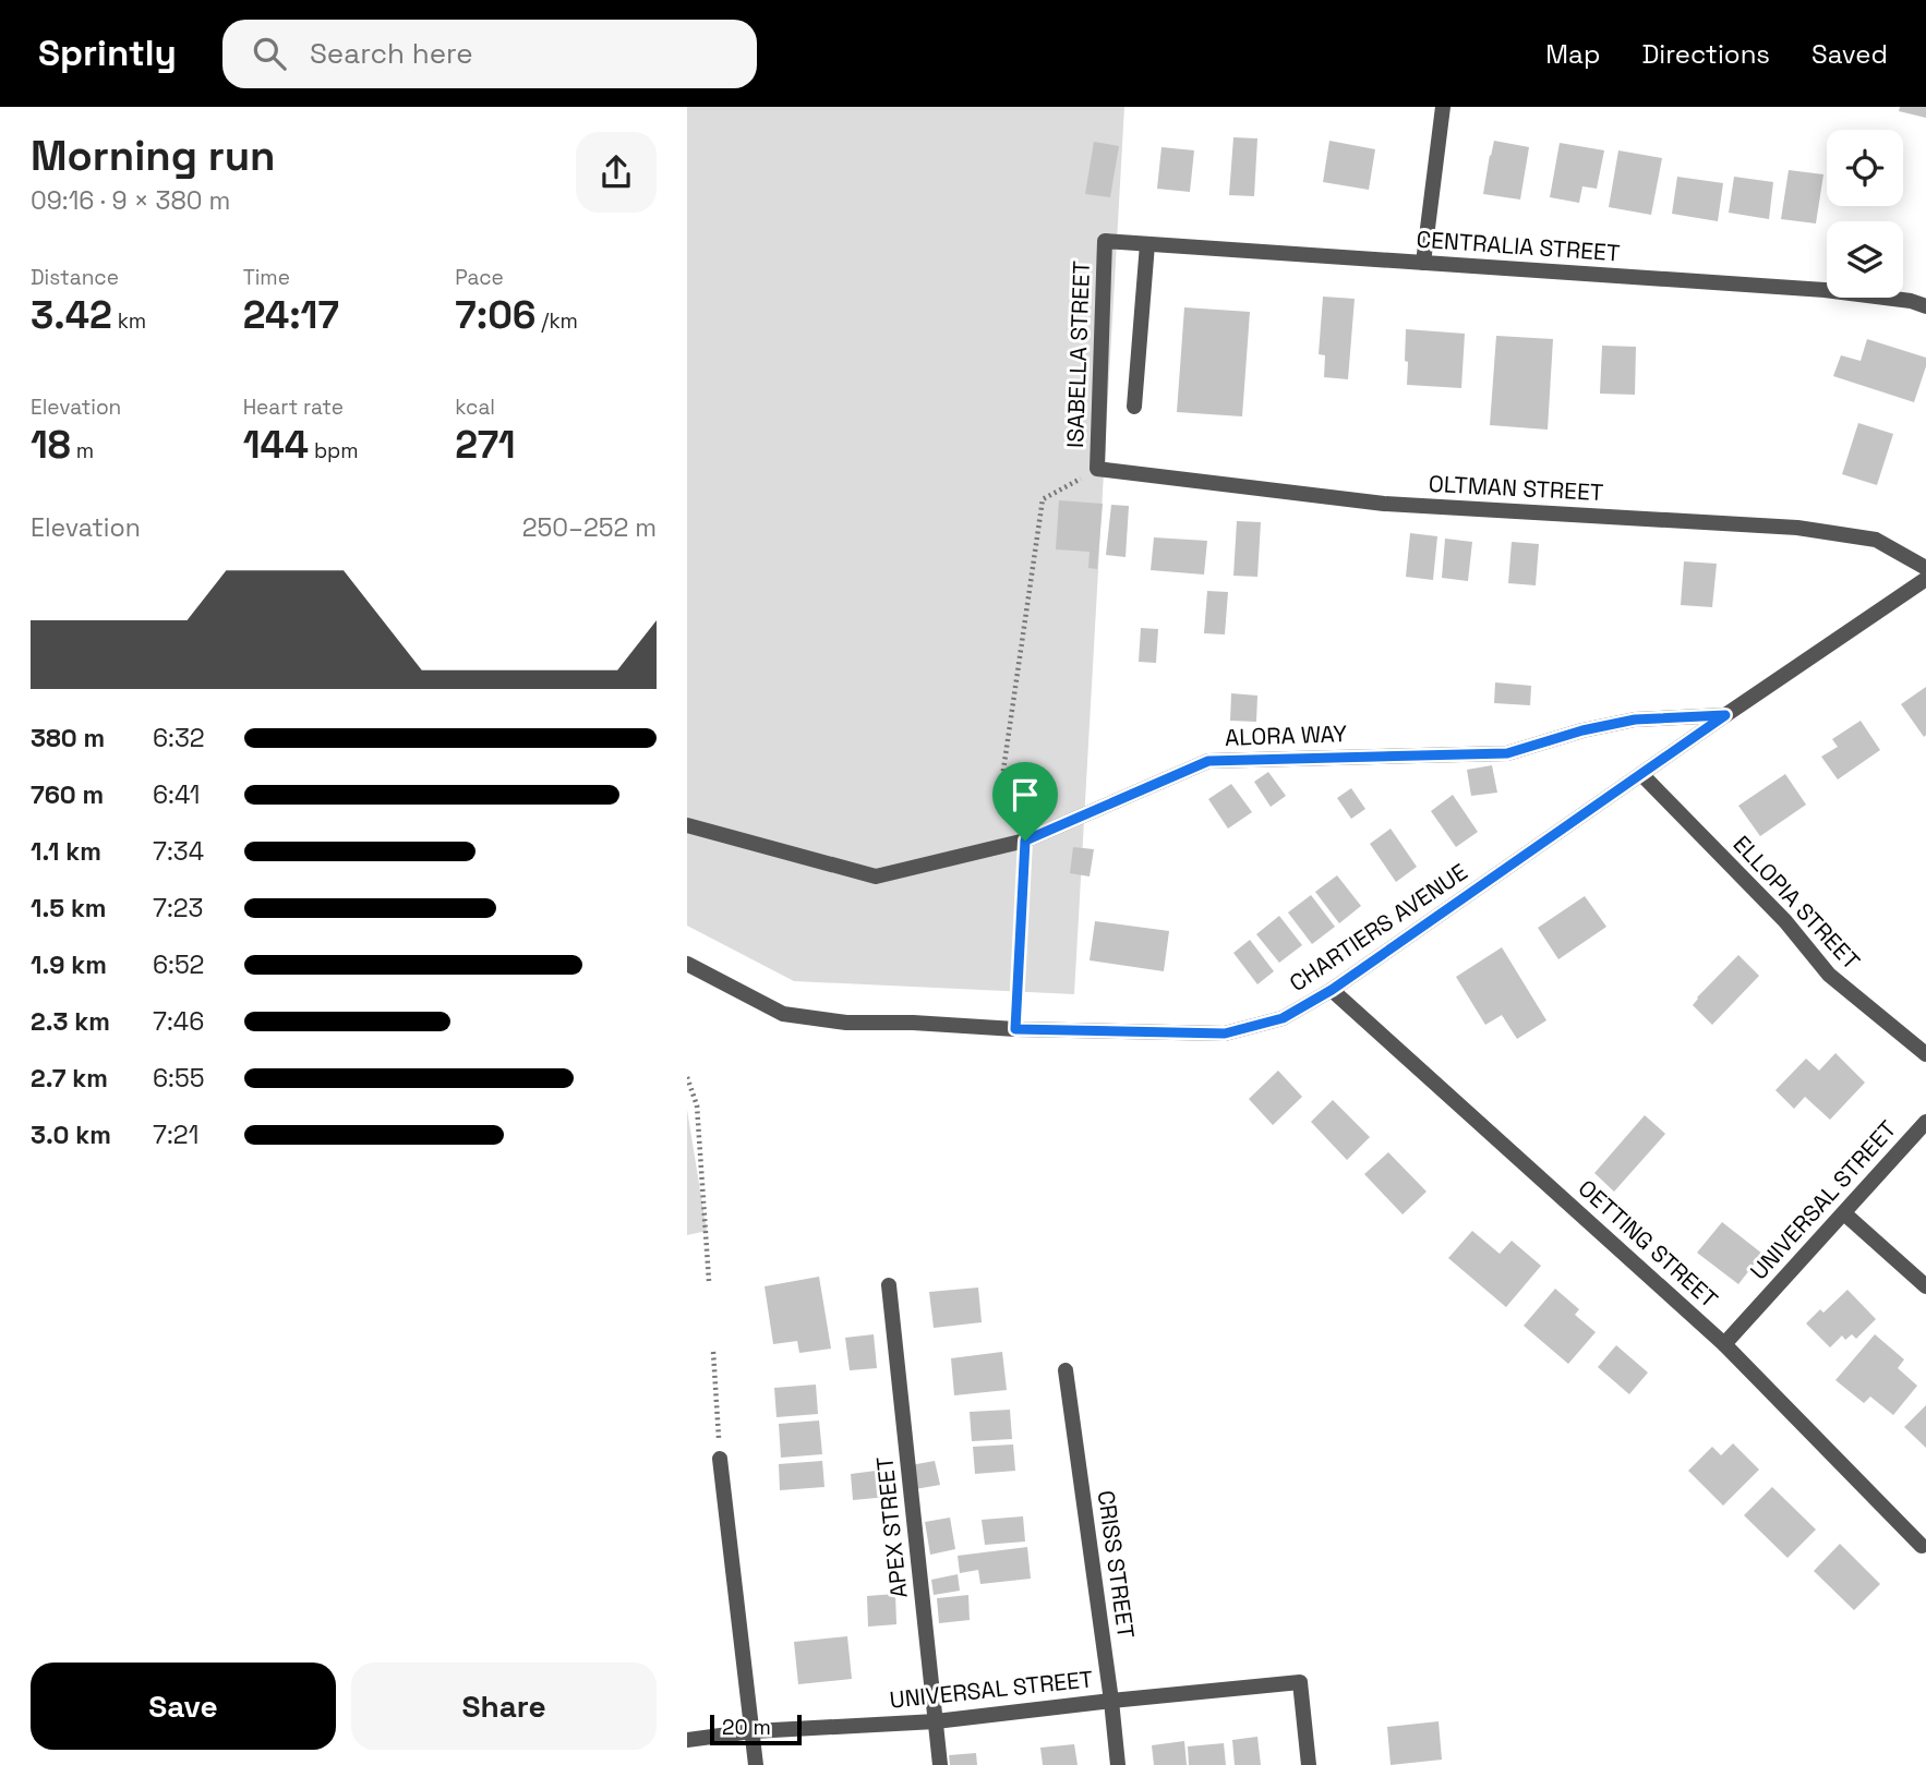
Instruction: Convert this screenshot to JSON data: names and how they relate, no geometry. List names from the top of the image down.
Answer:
{
  "streets": {
    "street": [
      "CENTRALIA STREET",
      "ISABELLA STREET",
      "OLTMAN STREET",
      "ALORA WAY",
      "ELLOPIA STREET",
      "CHARTIERS AVENUE",
      "UNIVERSAL STREET",
      "OETTING STREET",
      "APEX STREET",
      "CRISS STREET"
    ]
  },
  "crossings": [
    ["CENTRALIA STREET", "ISABELLA STREET"],
    ["ISABELLA STREET", "OLTMAN STREET"],
    ["ALORA WAY", "CHARTIERS AVENUE"],
    ["ELLOPIA STREET", "CHARTIERS AVENUE"],
    ["CHARTIERS AVENUE", "OETTING STREET"],
    ["UNIVERSAL STREET", "OETTING STREET"],
    ["UNIVERSAL STREET", "APEX STREET"],
    ["UNIVERSAL STREET", "CRISS STREET"]
  ],
  "scale_bar": "20 m",
  "page": {
    "header": "Sprintly",
    "search": "Search here",
    "nav": ["Map", "Directions", "Saved"],
    "heading": ["Morning run", "09:16 · 9 × 380 m"],
    "stats": [
      ["Distance", "3.42 km"],
      ["Time", "24:17"],
      ["Pace", "7:06 /km"],
      ["Elevation", "18 m"],
      ["Heart rate", "144 bpm"],
      ["kcal", "271"]
    ],
    "chart": ["Elevation", "250–252 m"],
    "list": [
      {
        "name": "380 m",
        "note": "6:32"
      },
      {
        "name": "760 m",
        "note": "6:41"
      },
      {
        "name": "1.1 km",
        "note": "7:34"
      },
      {
        "name": "1.5 km",
        "note": "7:23"
      },
      {
        "name": "1.9 km",
        "note": "6:52"
      },
      {
        "name": "2.3 km",
        "note": "7:46"
      },
      {
        "name": "2.7 km",
        "note": "6:55"
      },
      {
        "name": "3.0 km",
        "note": "7:21"
      }
    ],
    "buttons": ["Save", "Share"],
    "scale": "20 m"
  }
}
